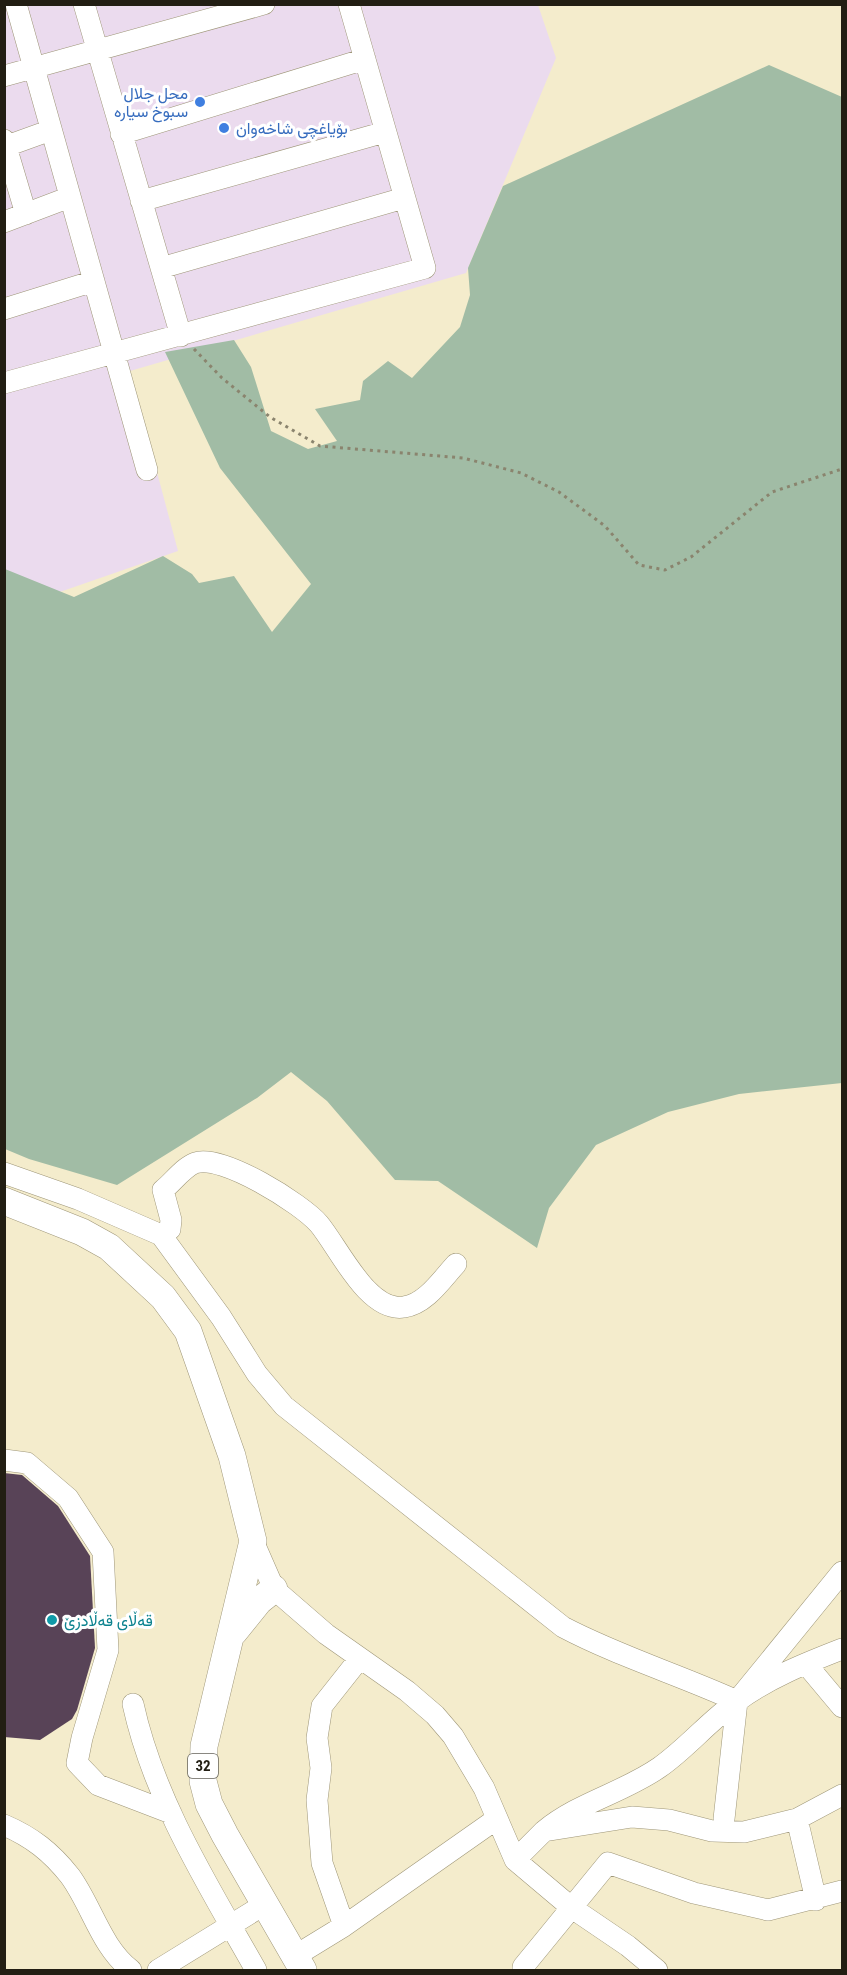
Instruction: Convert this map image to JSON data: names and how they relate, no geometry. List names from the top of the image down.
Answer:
{
  "streets": {
    "main road": ["32"]
  },
  "places": ["محل جلال سبوخ سیارە", "بۆیاغچی شاخەوان", "قەڵای قەڵادزێ"]
}
